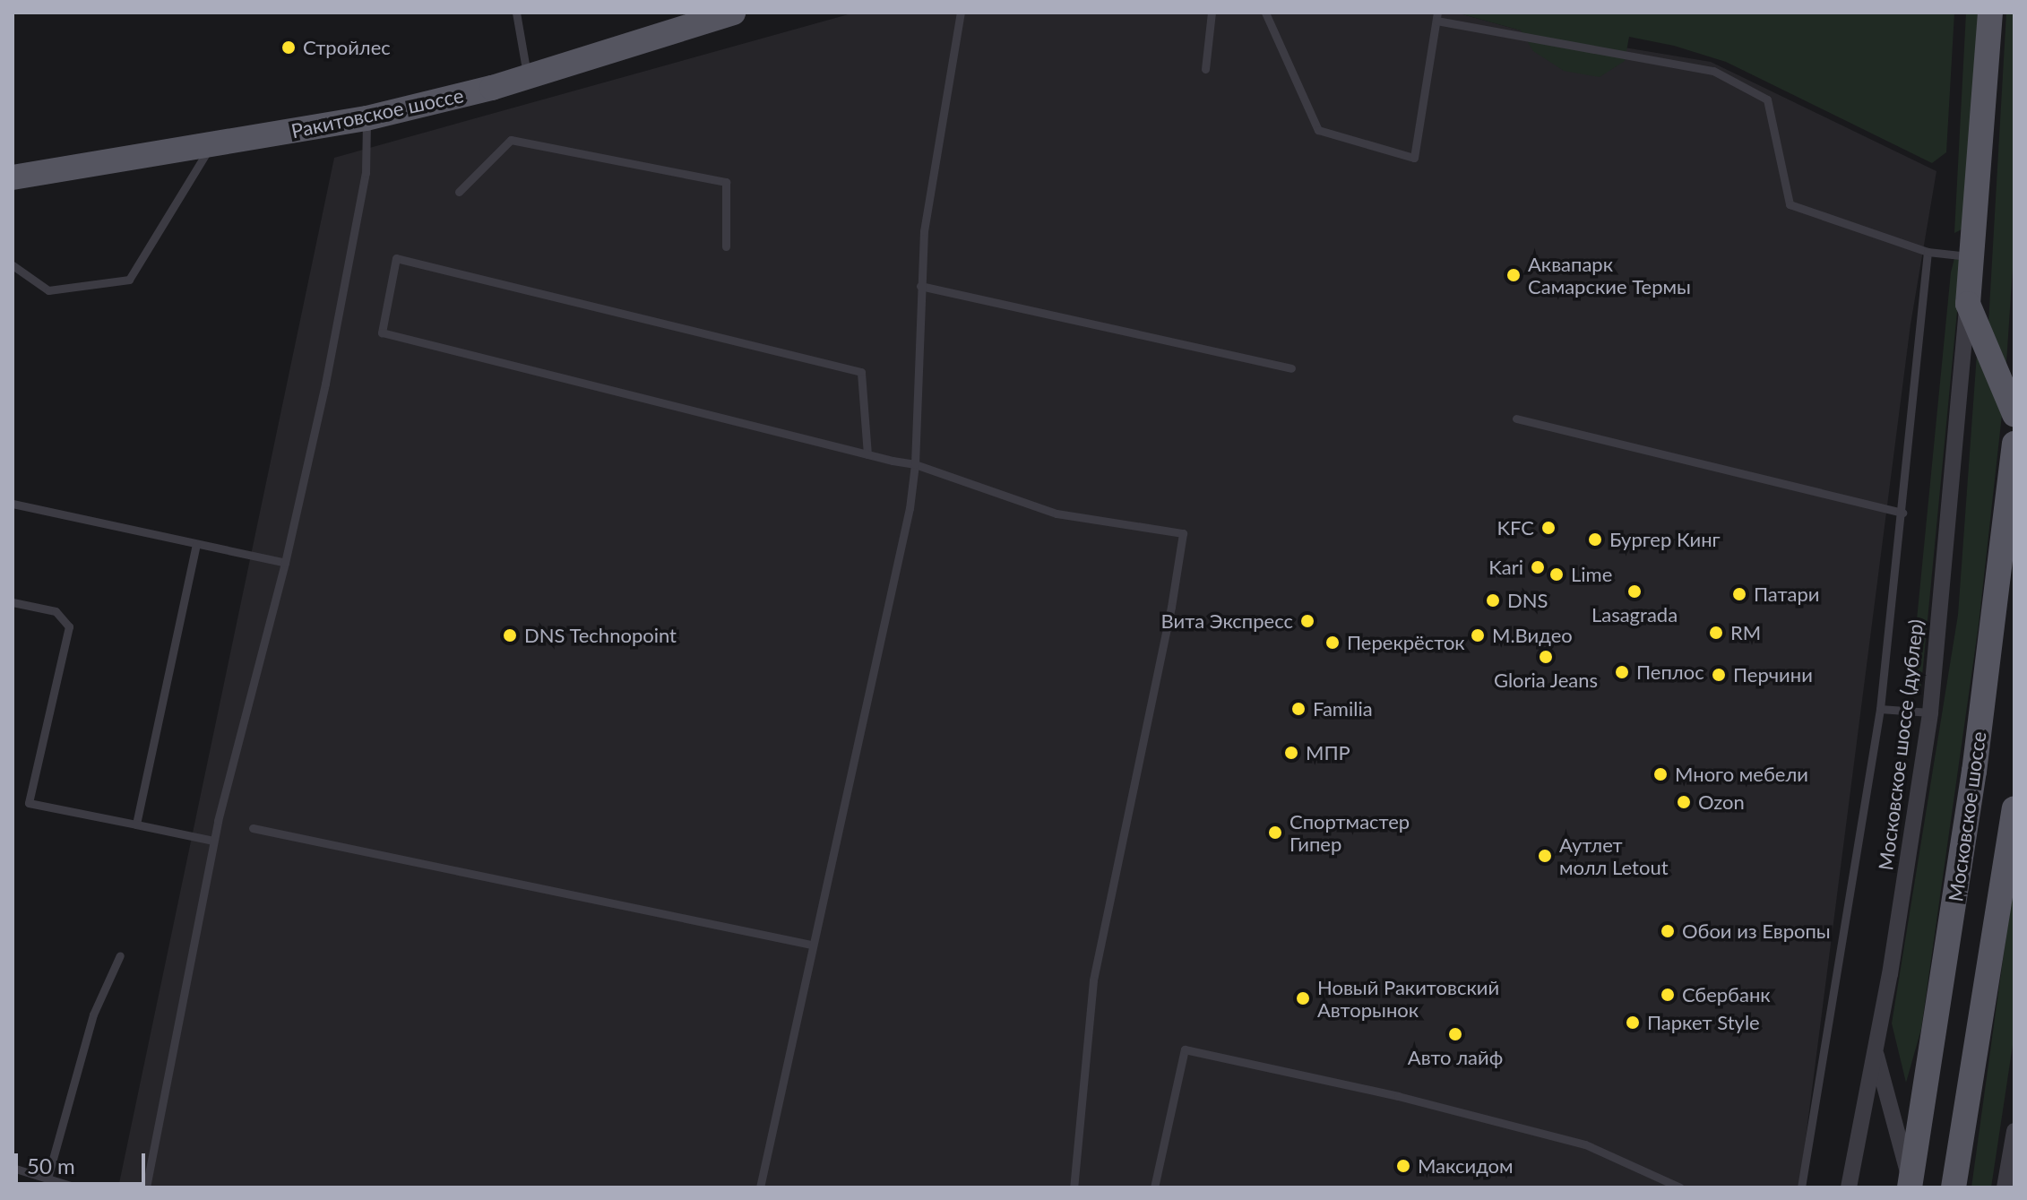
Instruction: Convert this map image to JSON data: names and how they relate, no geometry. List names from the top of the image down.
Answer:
{
  "streets": {
    "main road": ["Ракитовское шоссе", "Московское шоссе"],
    "street": ["Московское шоссе (дублер)"]
  },
  "places": [
    "Стройлес",
    "Аквапарк Самарские Термы",
    "KFC",
    "Бургер Кинг",
    "Kari",
    "Lime",
    "Lasagrada",
    "Патари",
    "DNS",
    "Вита Экспресс",
    "RM",
    "DNS Technopoint",
    "М.Видео",
    "Перекрёсток",
    "Gloria Jeans",
    "Пеплос",
    "Перчини",
    "Familia",
    "МПР",
    "Много мебели",
    "Ozon",
    "Спортмастер Гипер",
    "Аутлет молл Letout",
    "Обои из Европы",
    "Сбербанк",
    "Новый Ракитовский Авторынок",
    "Паркет Style",
    "Авто лайф",
    "Максидом"
  ],
  "scale_bar": "50 m"
}
